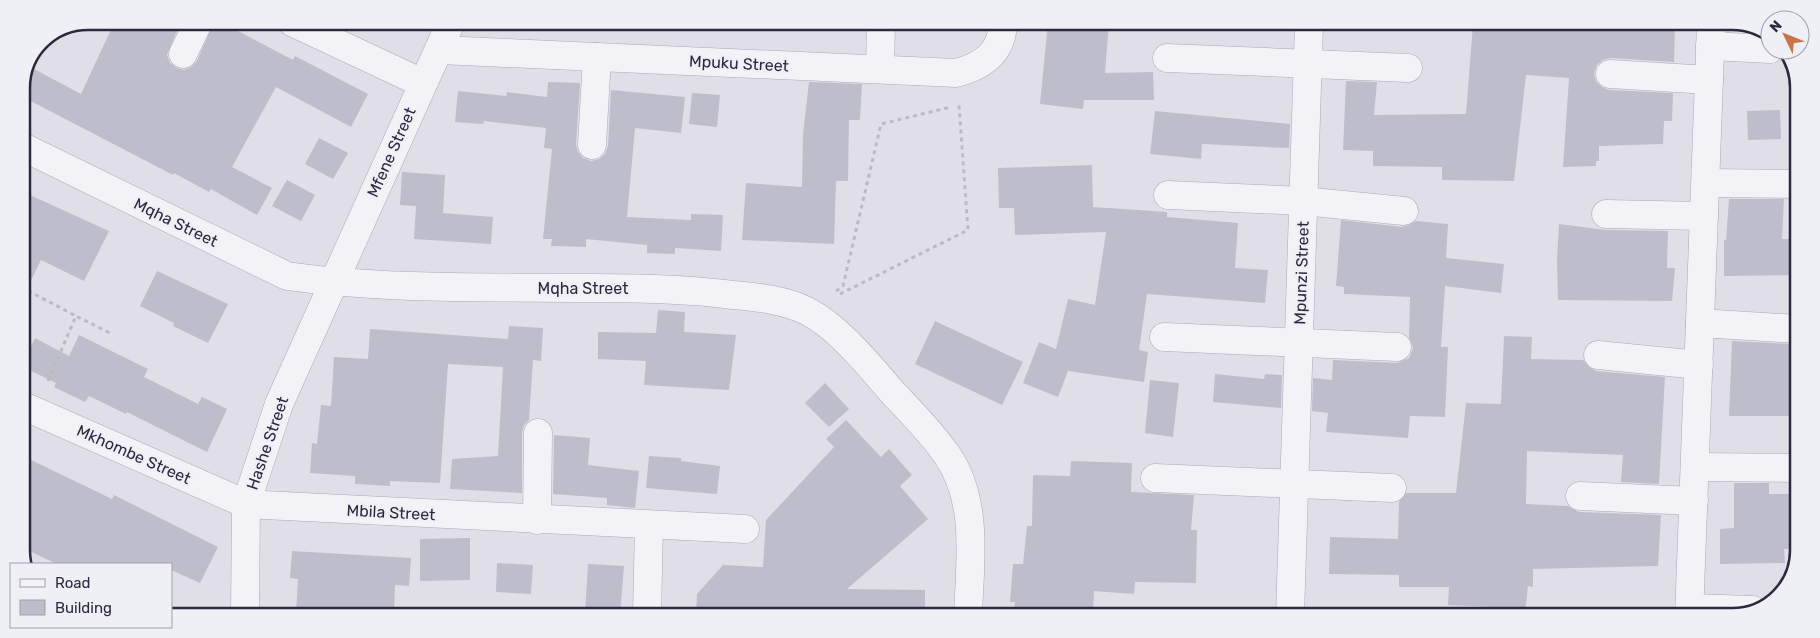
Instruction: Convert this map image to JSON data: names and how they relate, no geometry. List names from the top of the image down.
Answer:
{
  "streets": {
    "street": [
      "Mpuku Street",
      "Mfene Street",
      "Mqha Street",
      "Mpunzi Street",
      "Hashe Street",
      "Mkhombe Street",
      "Mbila Street"
    ]
  },
  "crossings": [
    ["Mpuku Street", "Mfene Street"],
    ["Mfene Street", "Mqha Street"],
    ["Mfene Street", "Hashe Street"],
    ["Mqha Street", "Hashe Street"],
    ["Hashe Street", "Mkhombe Street"],
    ["Hashe Street", "Mbila Street"],
    ["Mkhombe Street", "Mbila Street"]
  ],
  "legend": ["Road", "Building"],
  "north": "top left"
}
